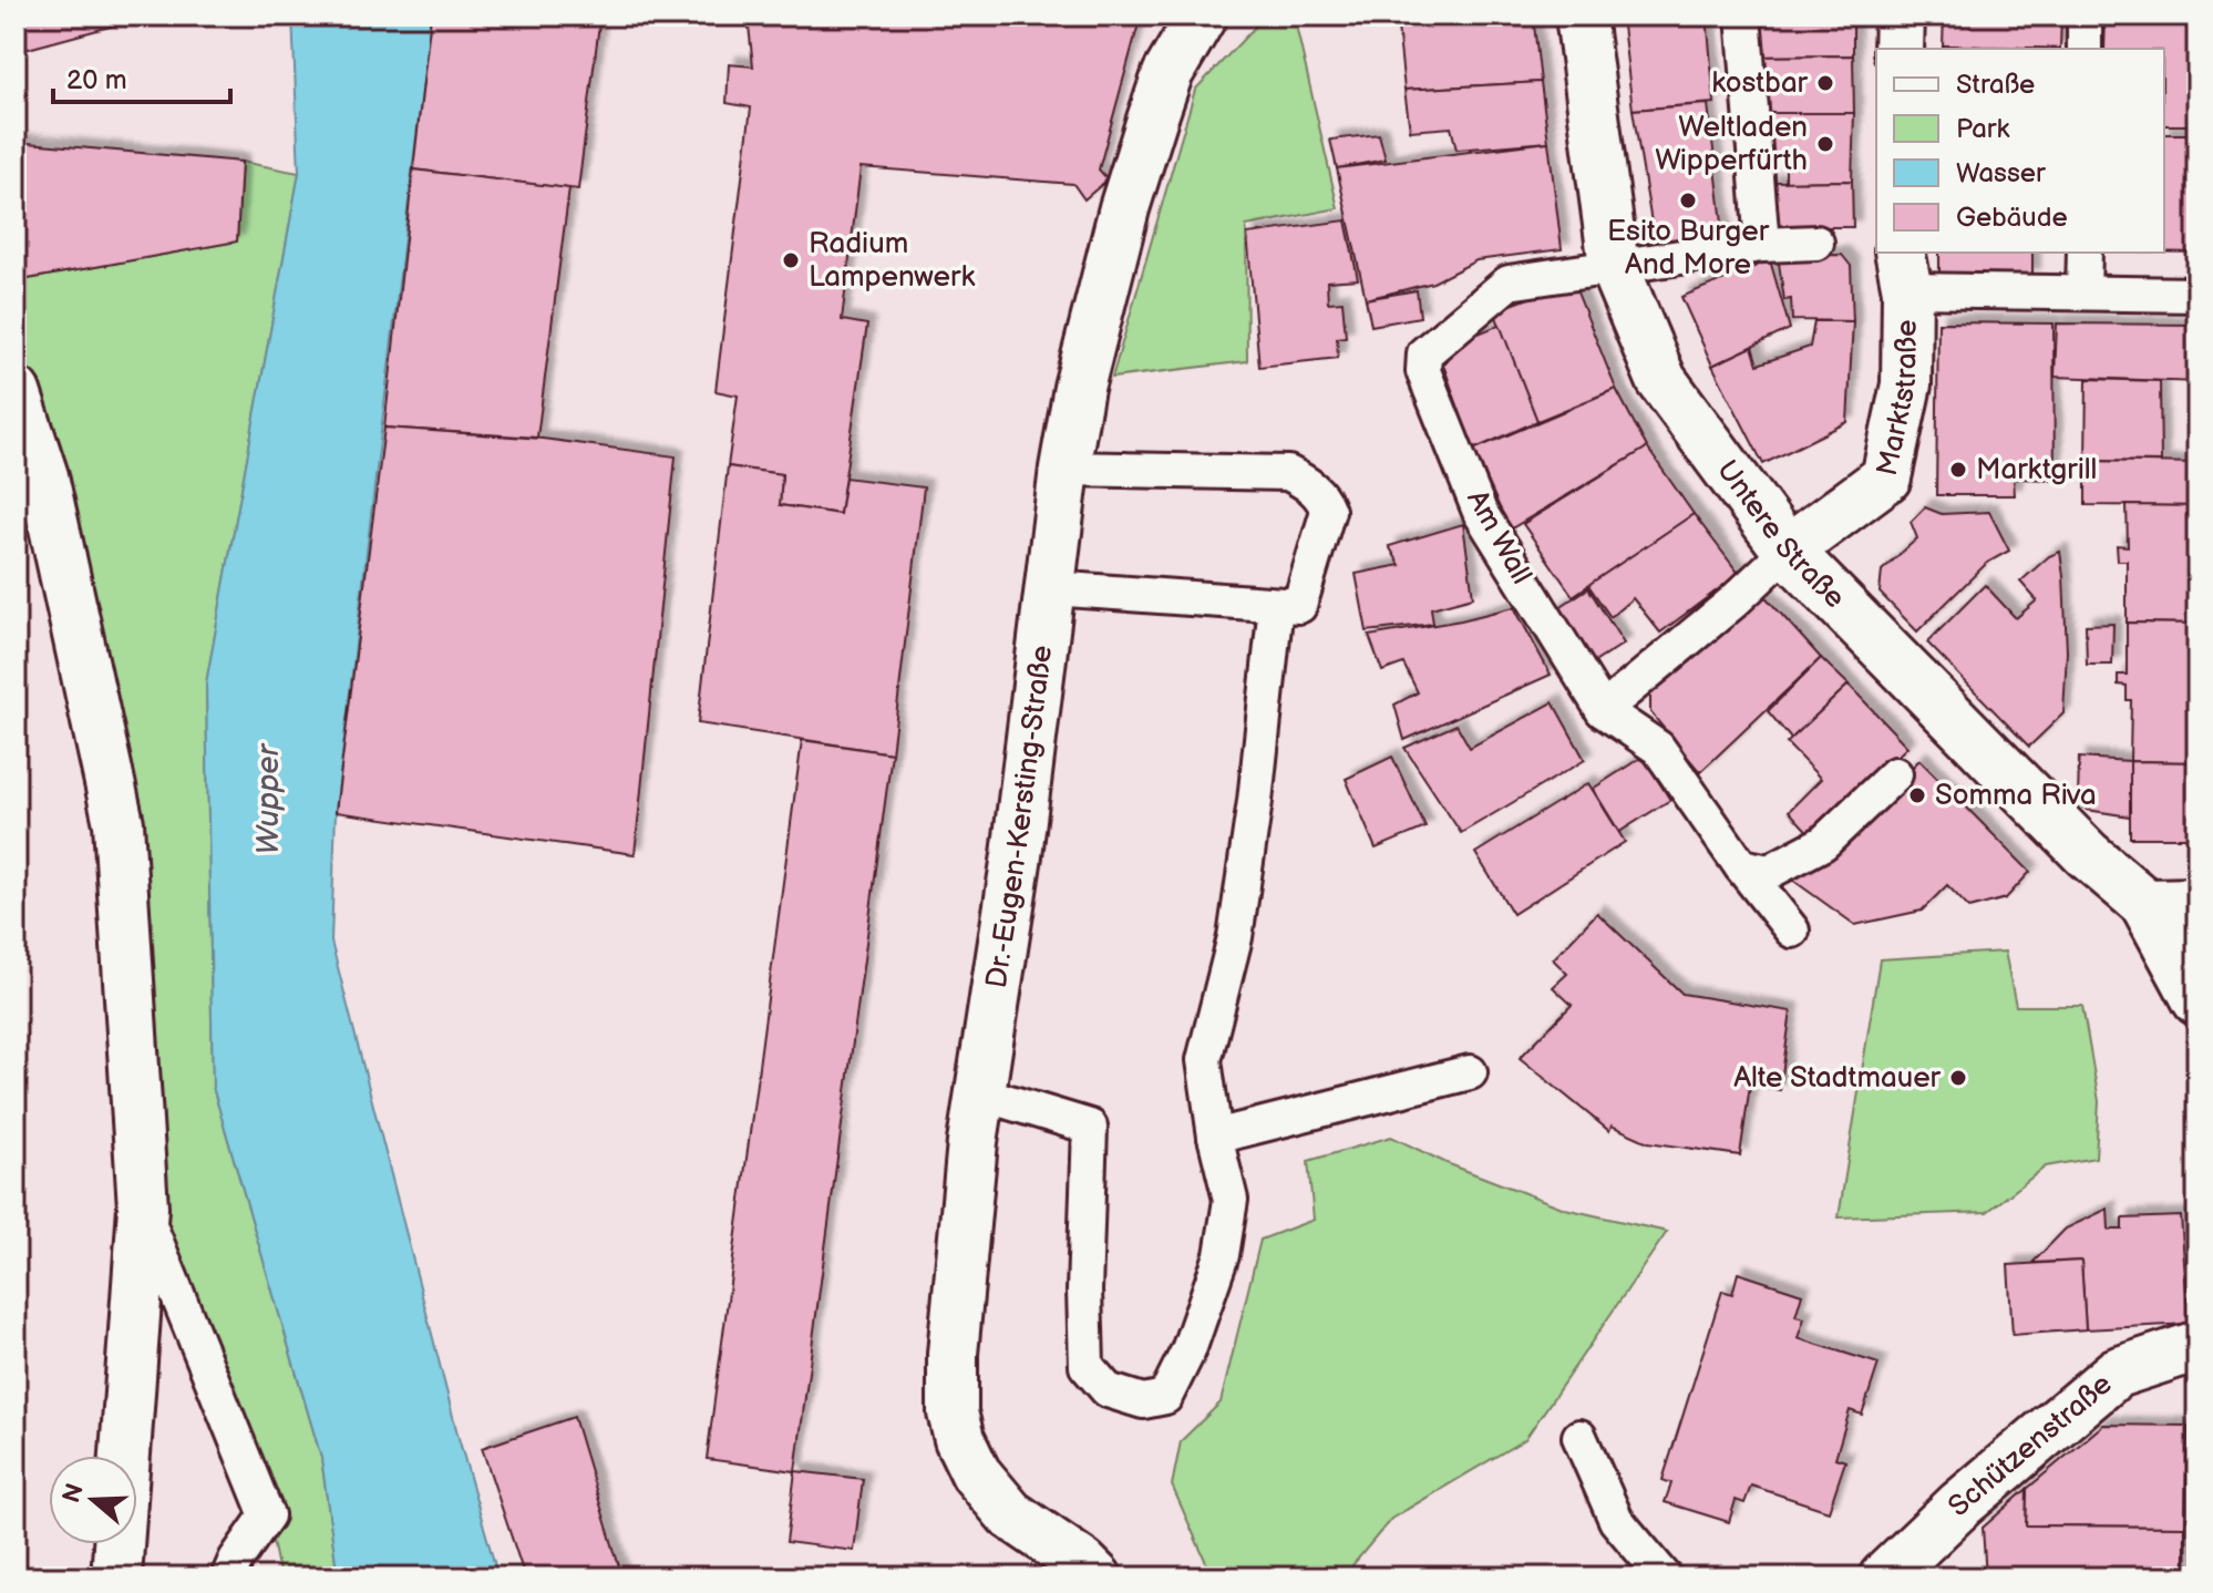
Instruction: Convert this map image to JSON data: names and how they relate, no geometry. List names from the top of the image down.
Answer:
{
  "streets": {
    "street": [
      "Marktstraße",
      "Untere Straße",
      "Dr.-Eugen-Kersting-Straße",
      "Schützenstraße"
    ],
    "lane": ["Am Wall"]
  },
  "crossings": [
    ["Marktstraße", "Untere Straße"],
    ["Untere Straße", "Am Wall"]
  ],
  "water": ["Wupper"],
  "places": [
    "kostbar",
    "Weltladen Wipperfürth",
    "Esito Burger And More",
    "Radium Lampenwerk",
    "Marktgrill",
    "Somma Riva",
    "Alte Stadtmauer"
  ],
  "legend": [
    "Straße",
    "Park",
    "Wasser",
    "Gebäude"
  ],
  "scale_bar": "20 m",
  "north": "left"
}
